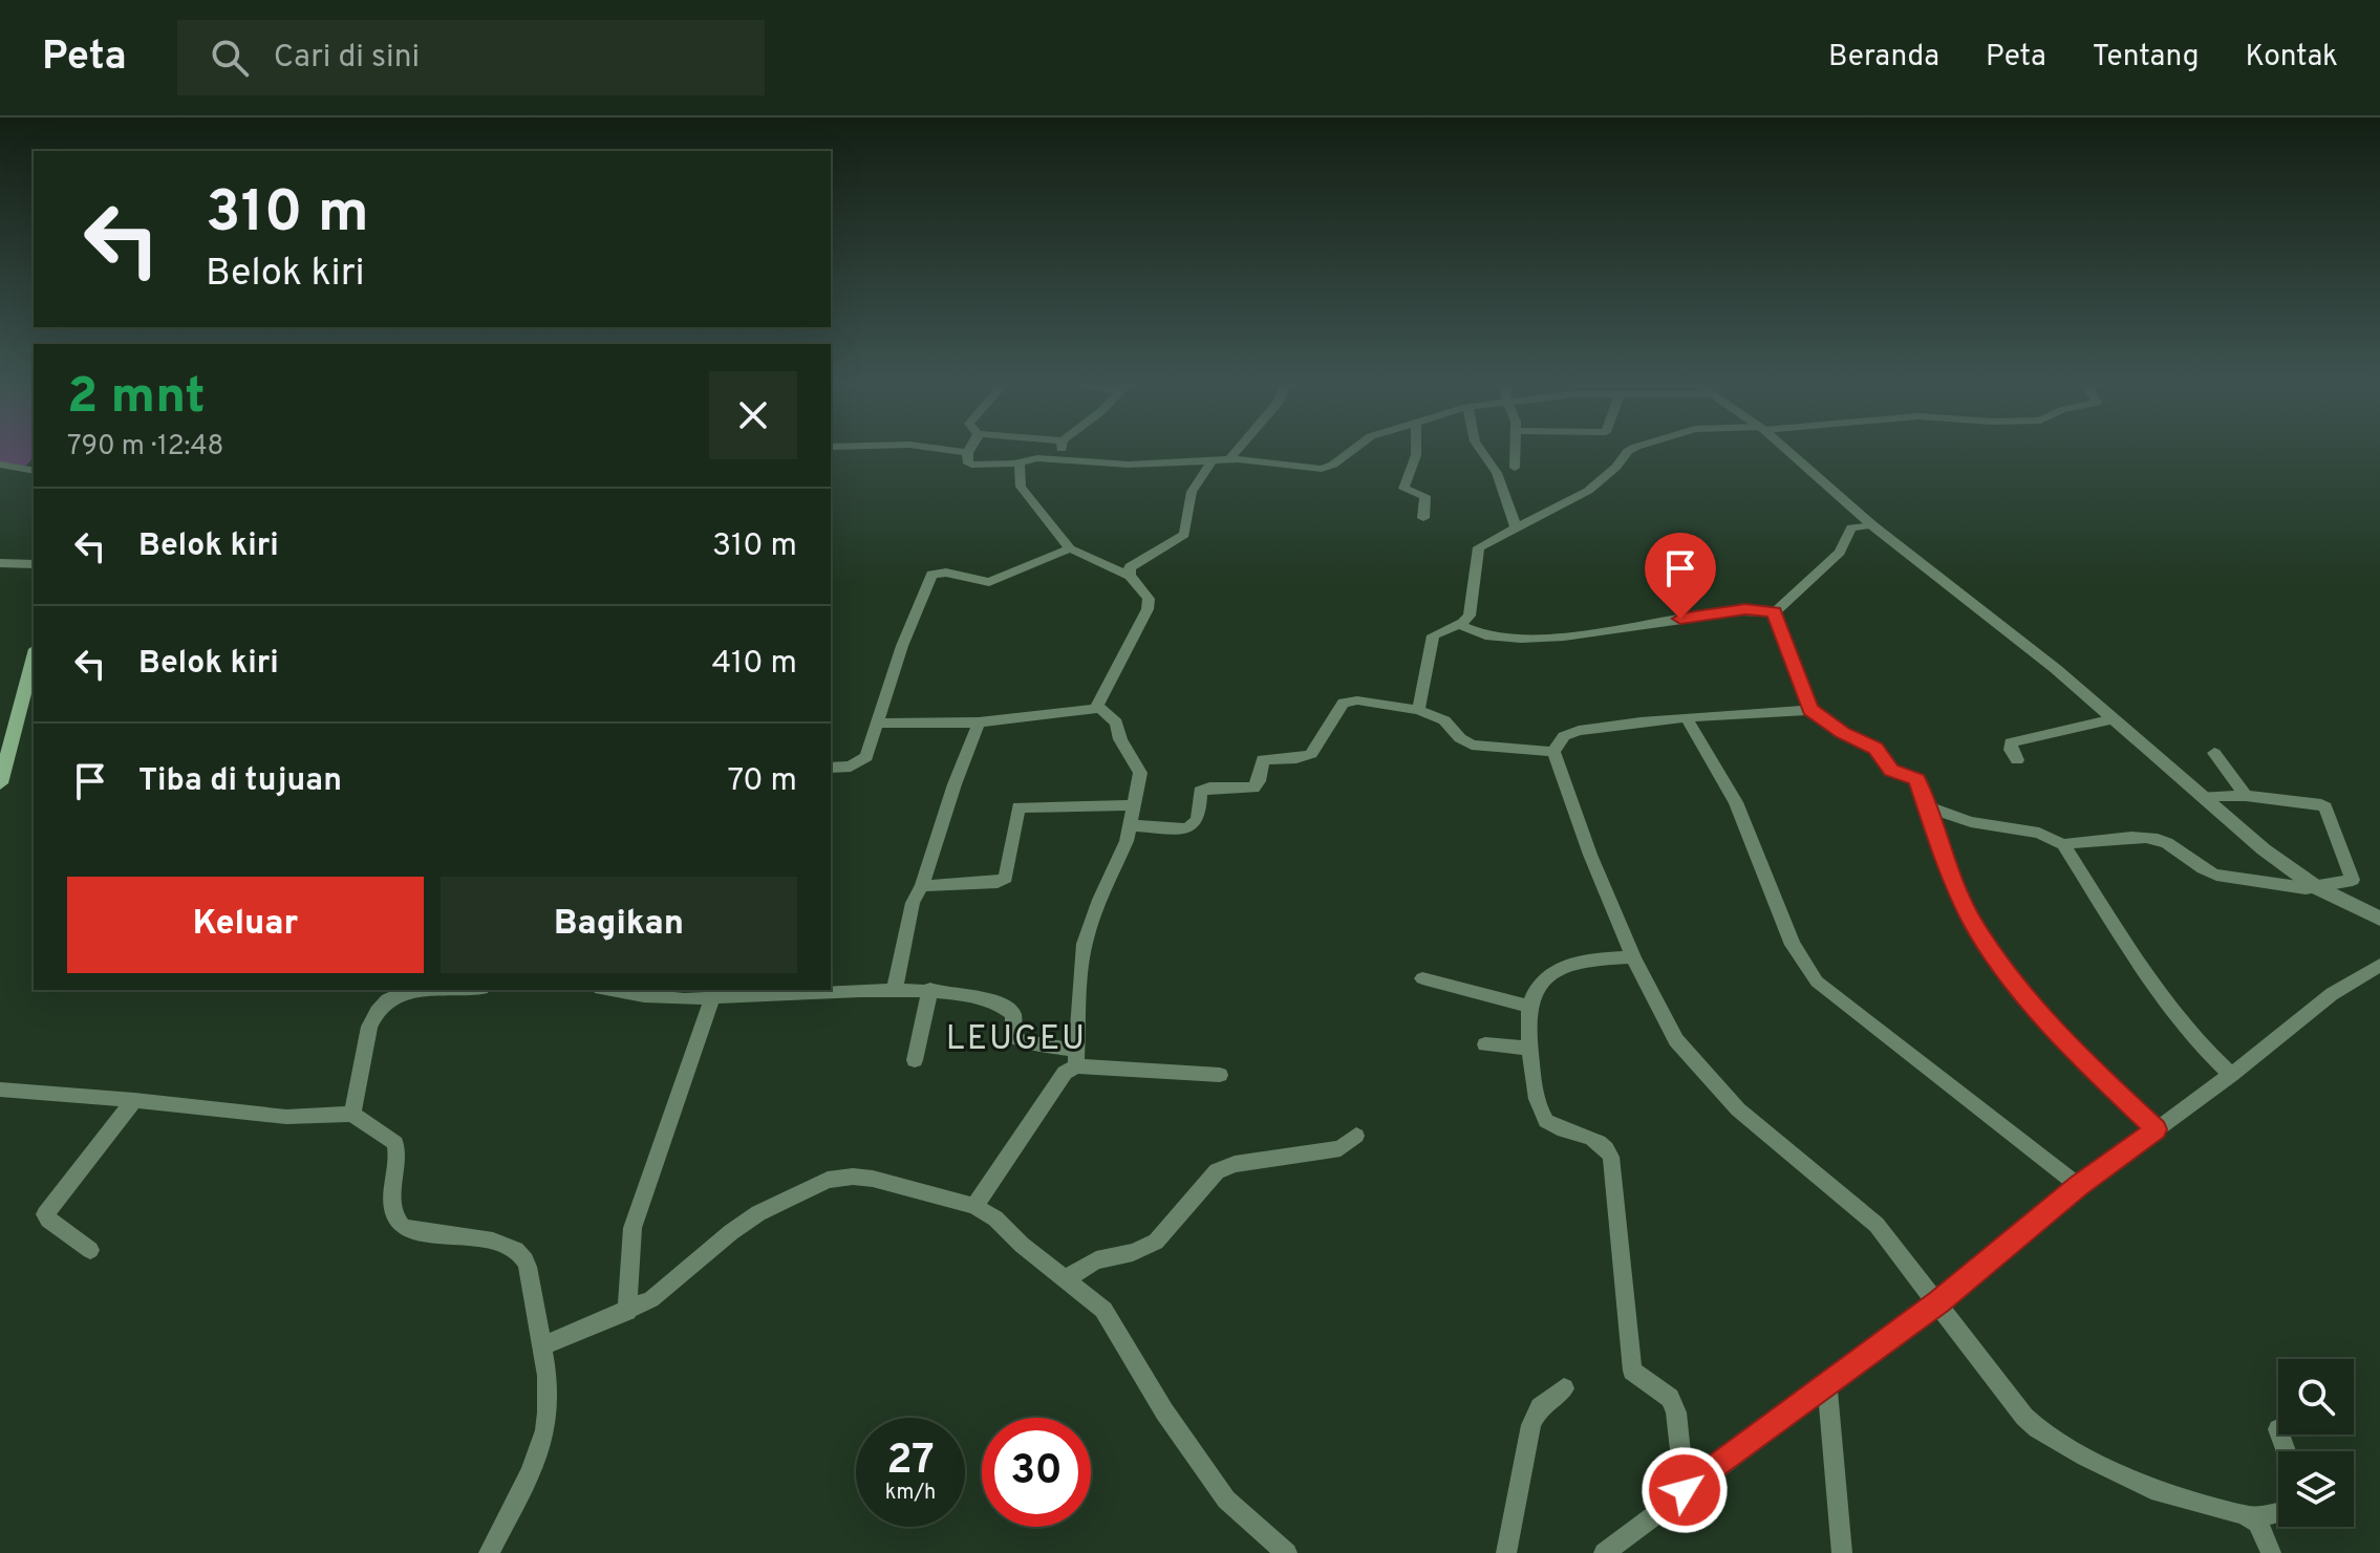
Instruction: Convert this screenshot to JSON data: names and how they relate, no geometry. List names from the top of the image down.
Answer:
{
  "districts": ["LEUGEU"],
  "page": {
    "header": "Peta",
    "search": "Cari di sini",
    "nav": [
      "Beranda",
      "Peta",
      "Tentang",
      "Kontak"
    ],
    "turn": ["310 m", "Belok kiri"],
    "heading": ["2 mnt", "790 m · 12:48"],
    "list": [
      {
        "name": "Belok kiri",
        "value": "310 m"
      },
      {
        "name": "Belok kiri",
        "value": "410 m"
      },
      {
        "name": "Tiba di tujuan",
        "value": "70 m"
      }
    ],
    "buttons": ["Keluar", "Bagikan"],
    "speed": "27 km/h",
    "limit": "30"
  }
}
